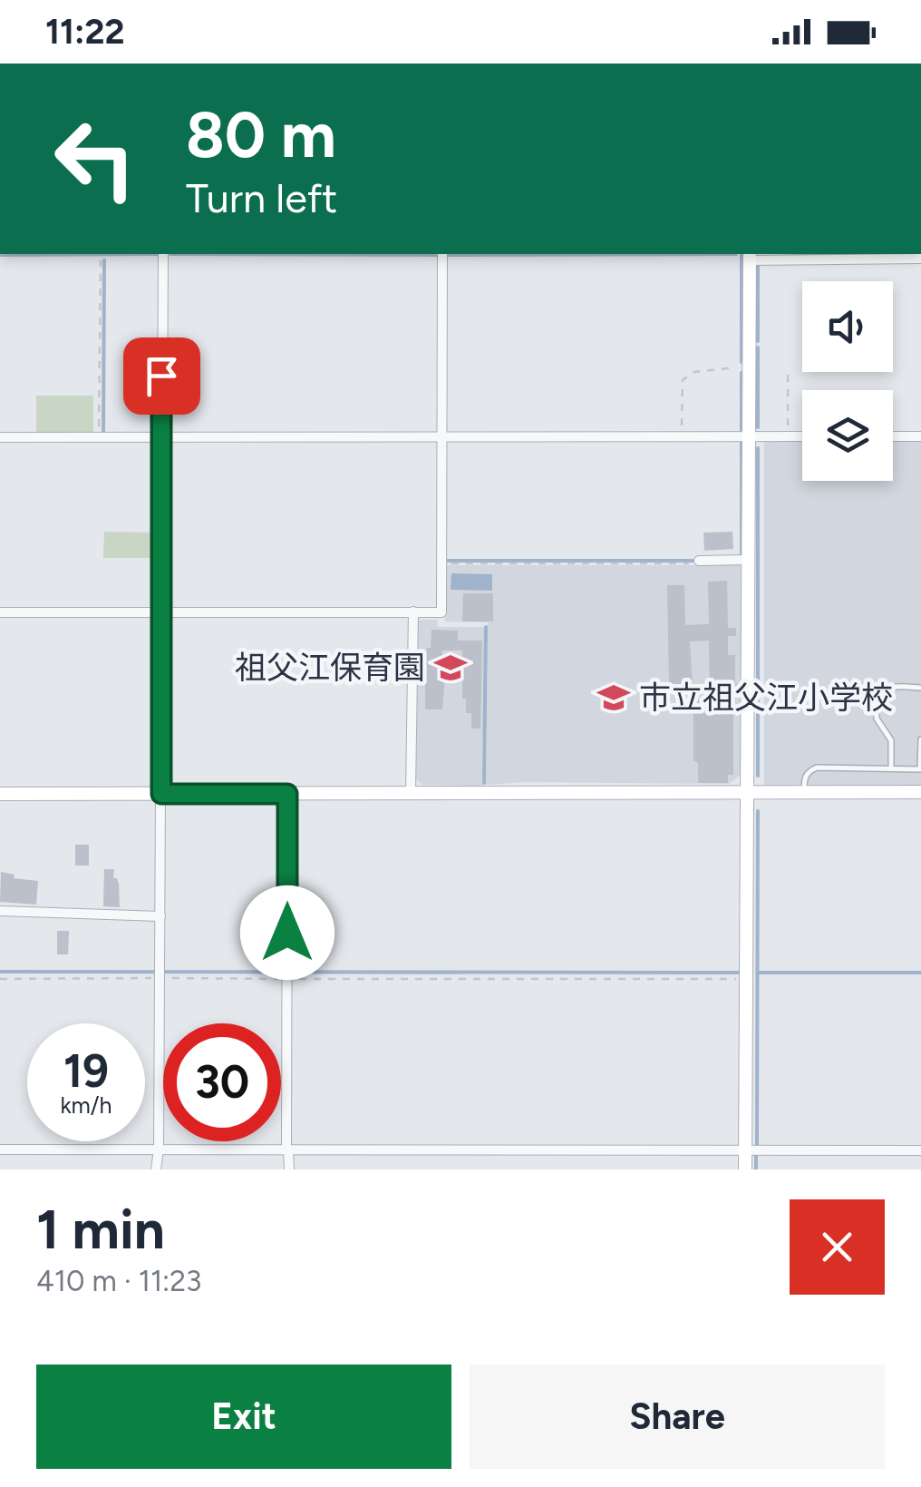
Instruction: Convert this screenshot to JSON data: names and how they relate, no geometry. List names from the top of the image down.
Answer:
{
  "places": {
    "school or university": ["祖父江保育園", "市立祖父江小学校"]
  },
  "page": {
    "status": "11:22",
    "turn": ["80 m", "Turn left"],
    "speed": "19 km/h",
    "limit": "30",
    "heading": ["1 min", "410 m · 11:23"],
    "buttons": ["Exit", "Share"]
  }
}
